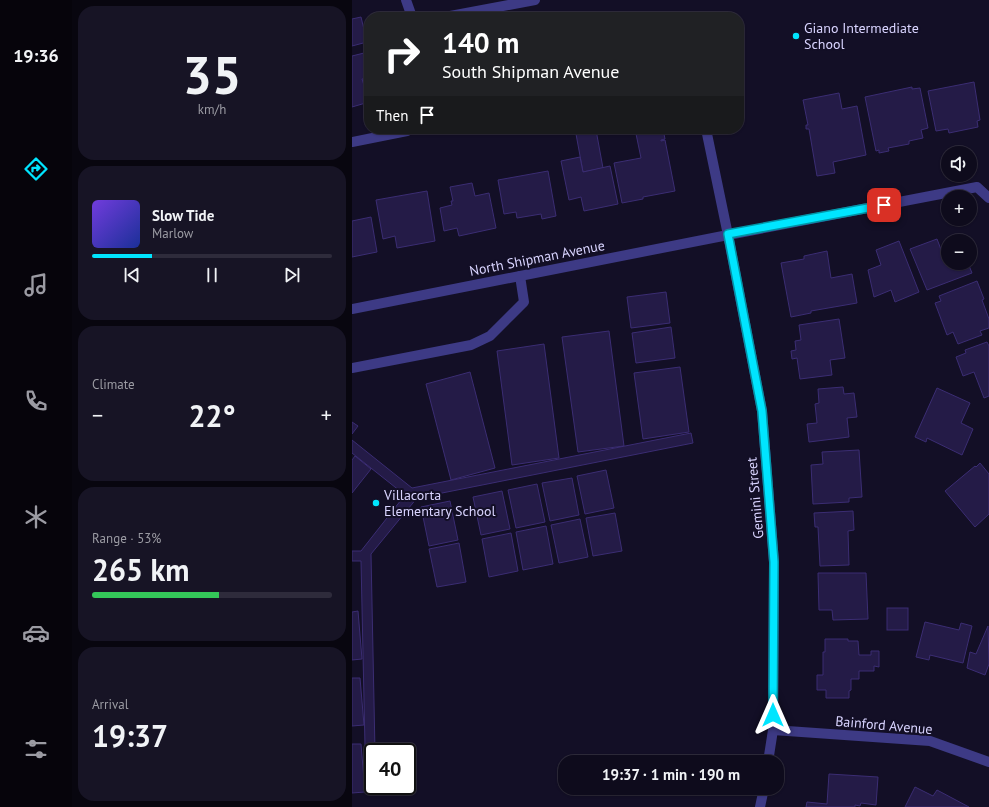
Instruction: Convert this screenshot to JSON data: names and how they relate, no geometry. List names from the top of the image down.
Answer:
{
  "streets": {
    "street": ["North Shipman Avenue", "Gemini Street", "Bainford Avenue"]
  },
  "crossings": [
    ["North Shipman Avenue", "Gemini Street"],
    ["Gemini Street", "Bainford Avenue"]
  ],
  "places": ["Giano Intermediate School", "Villacorta Elementary School"],
  "page": {
    "tabs": "19:36",
    "tile": [
      ["35", "km/h"],
      "Climate",
      ["Range · 53%", "265 km"],
      ["Arrival", "19:37"]
    ],
    "turn": ["140 m", "South Shipman Avenue"],
    "then": "Then",
    "map_buttons": ["+", "−"],
    "song": ["Slow Tide", "Marlow"],
    "heat": ["−", "22°", "+"],
    "limit": "40",
    "trip": "19:37 · 1 min · 190 m"
  }
}
